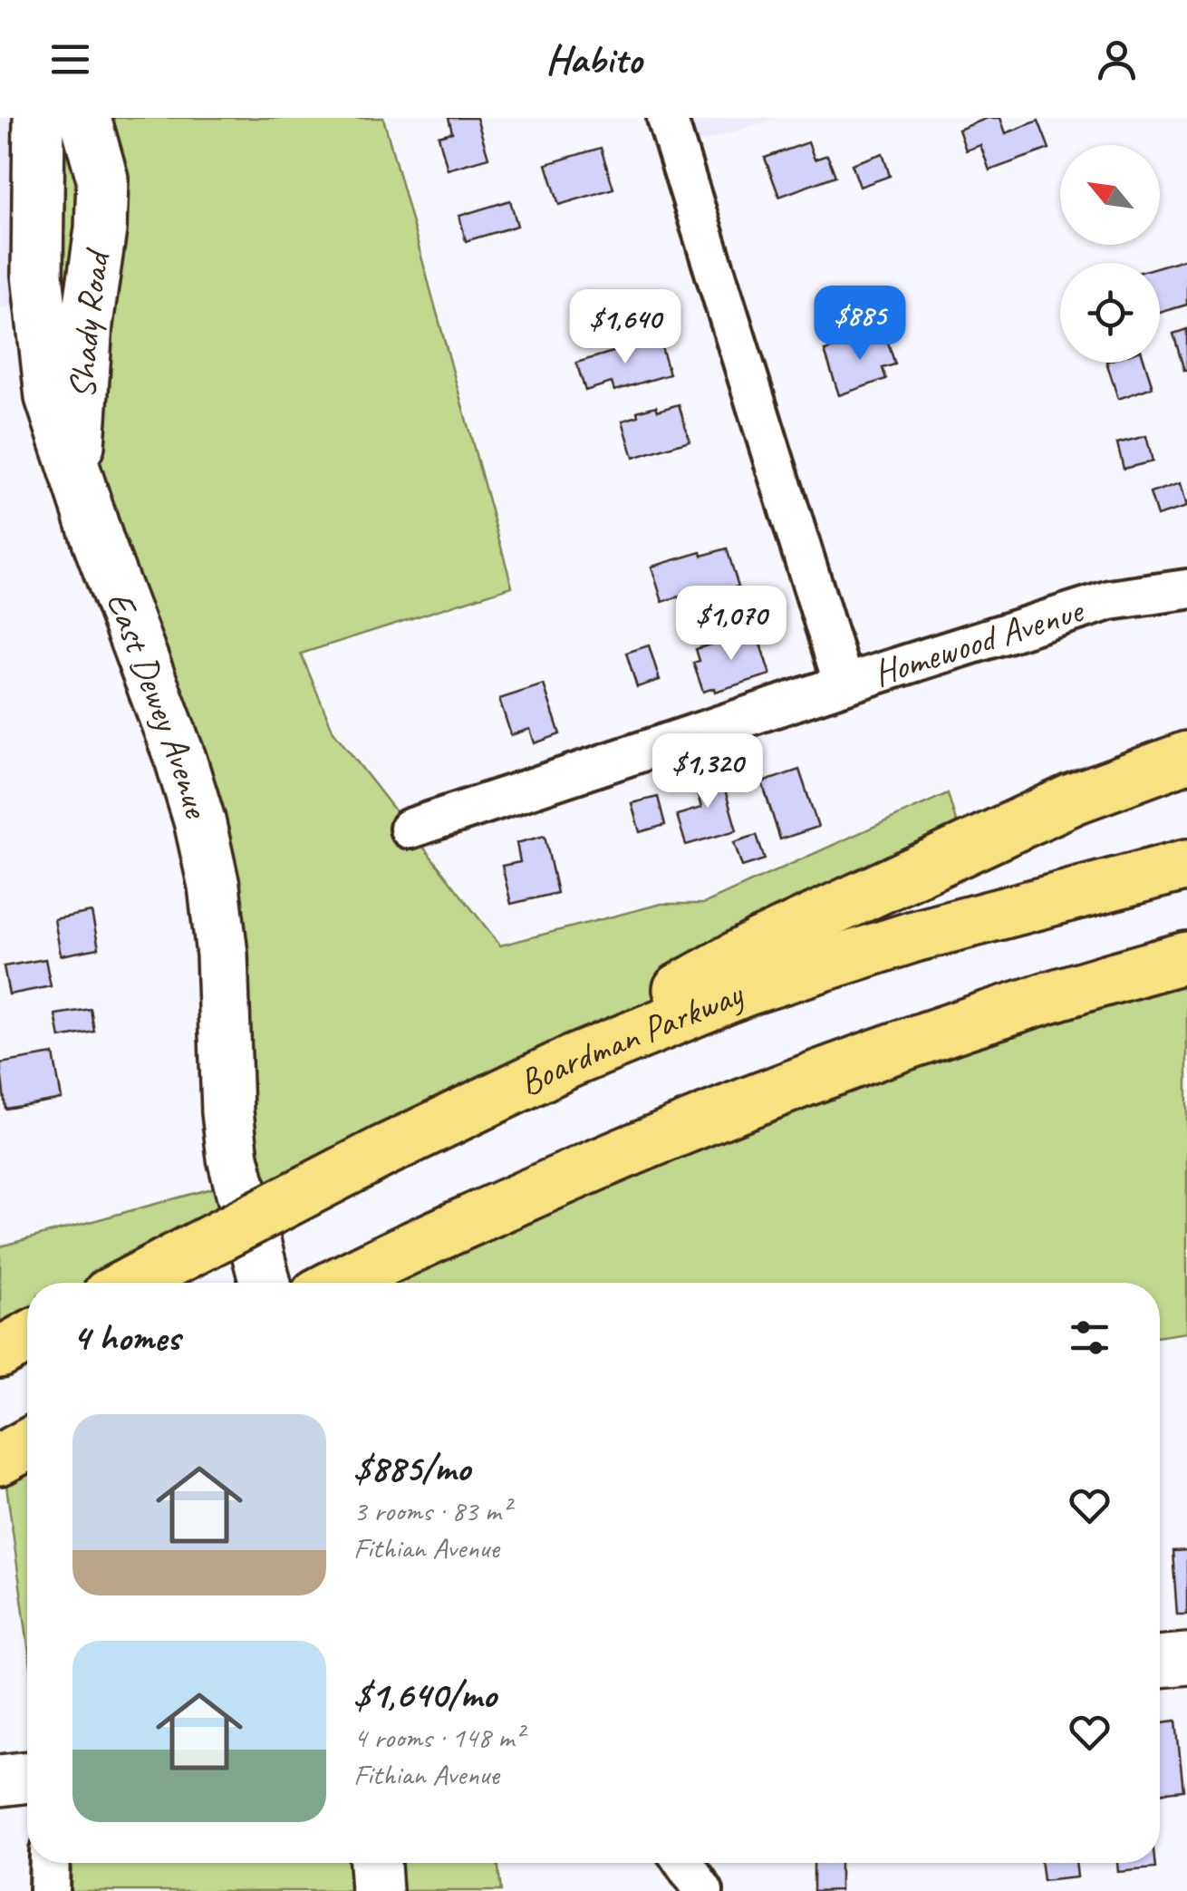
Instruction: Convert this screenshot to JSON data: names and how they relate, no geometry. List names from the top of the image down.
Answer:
{
  "streets": {
    "highway": ["Boardman Parkway"],
    "street": ["Shady Road", "Homewood Avenue", "East Dewey Avenue"]
  },
  "crossings": [
    ["Shady Road", "East Dewey Avenue"]
  ],
  "north": "top left",
  "page": {
    "header": "Habito",
    "price": [
      "$885",
      "$1,640",
      "$1,070",
      "$1,320"
    ],
    "heading": "4 homes",
    "list": [
      {
        "name": "$885/mo",
        "note": "3 rooms · 83 m² · Fithian Avenue"
      },
      {
        "name": "$1,640/mo",
        "note": "4 rooms · 148 m² · Fithian Avenue"
      }
    ]
  }
}
